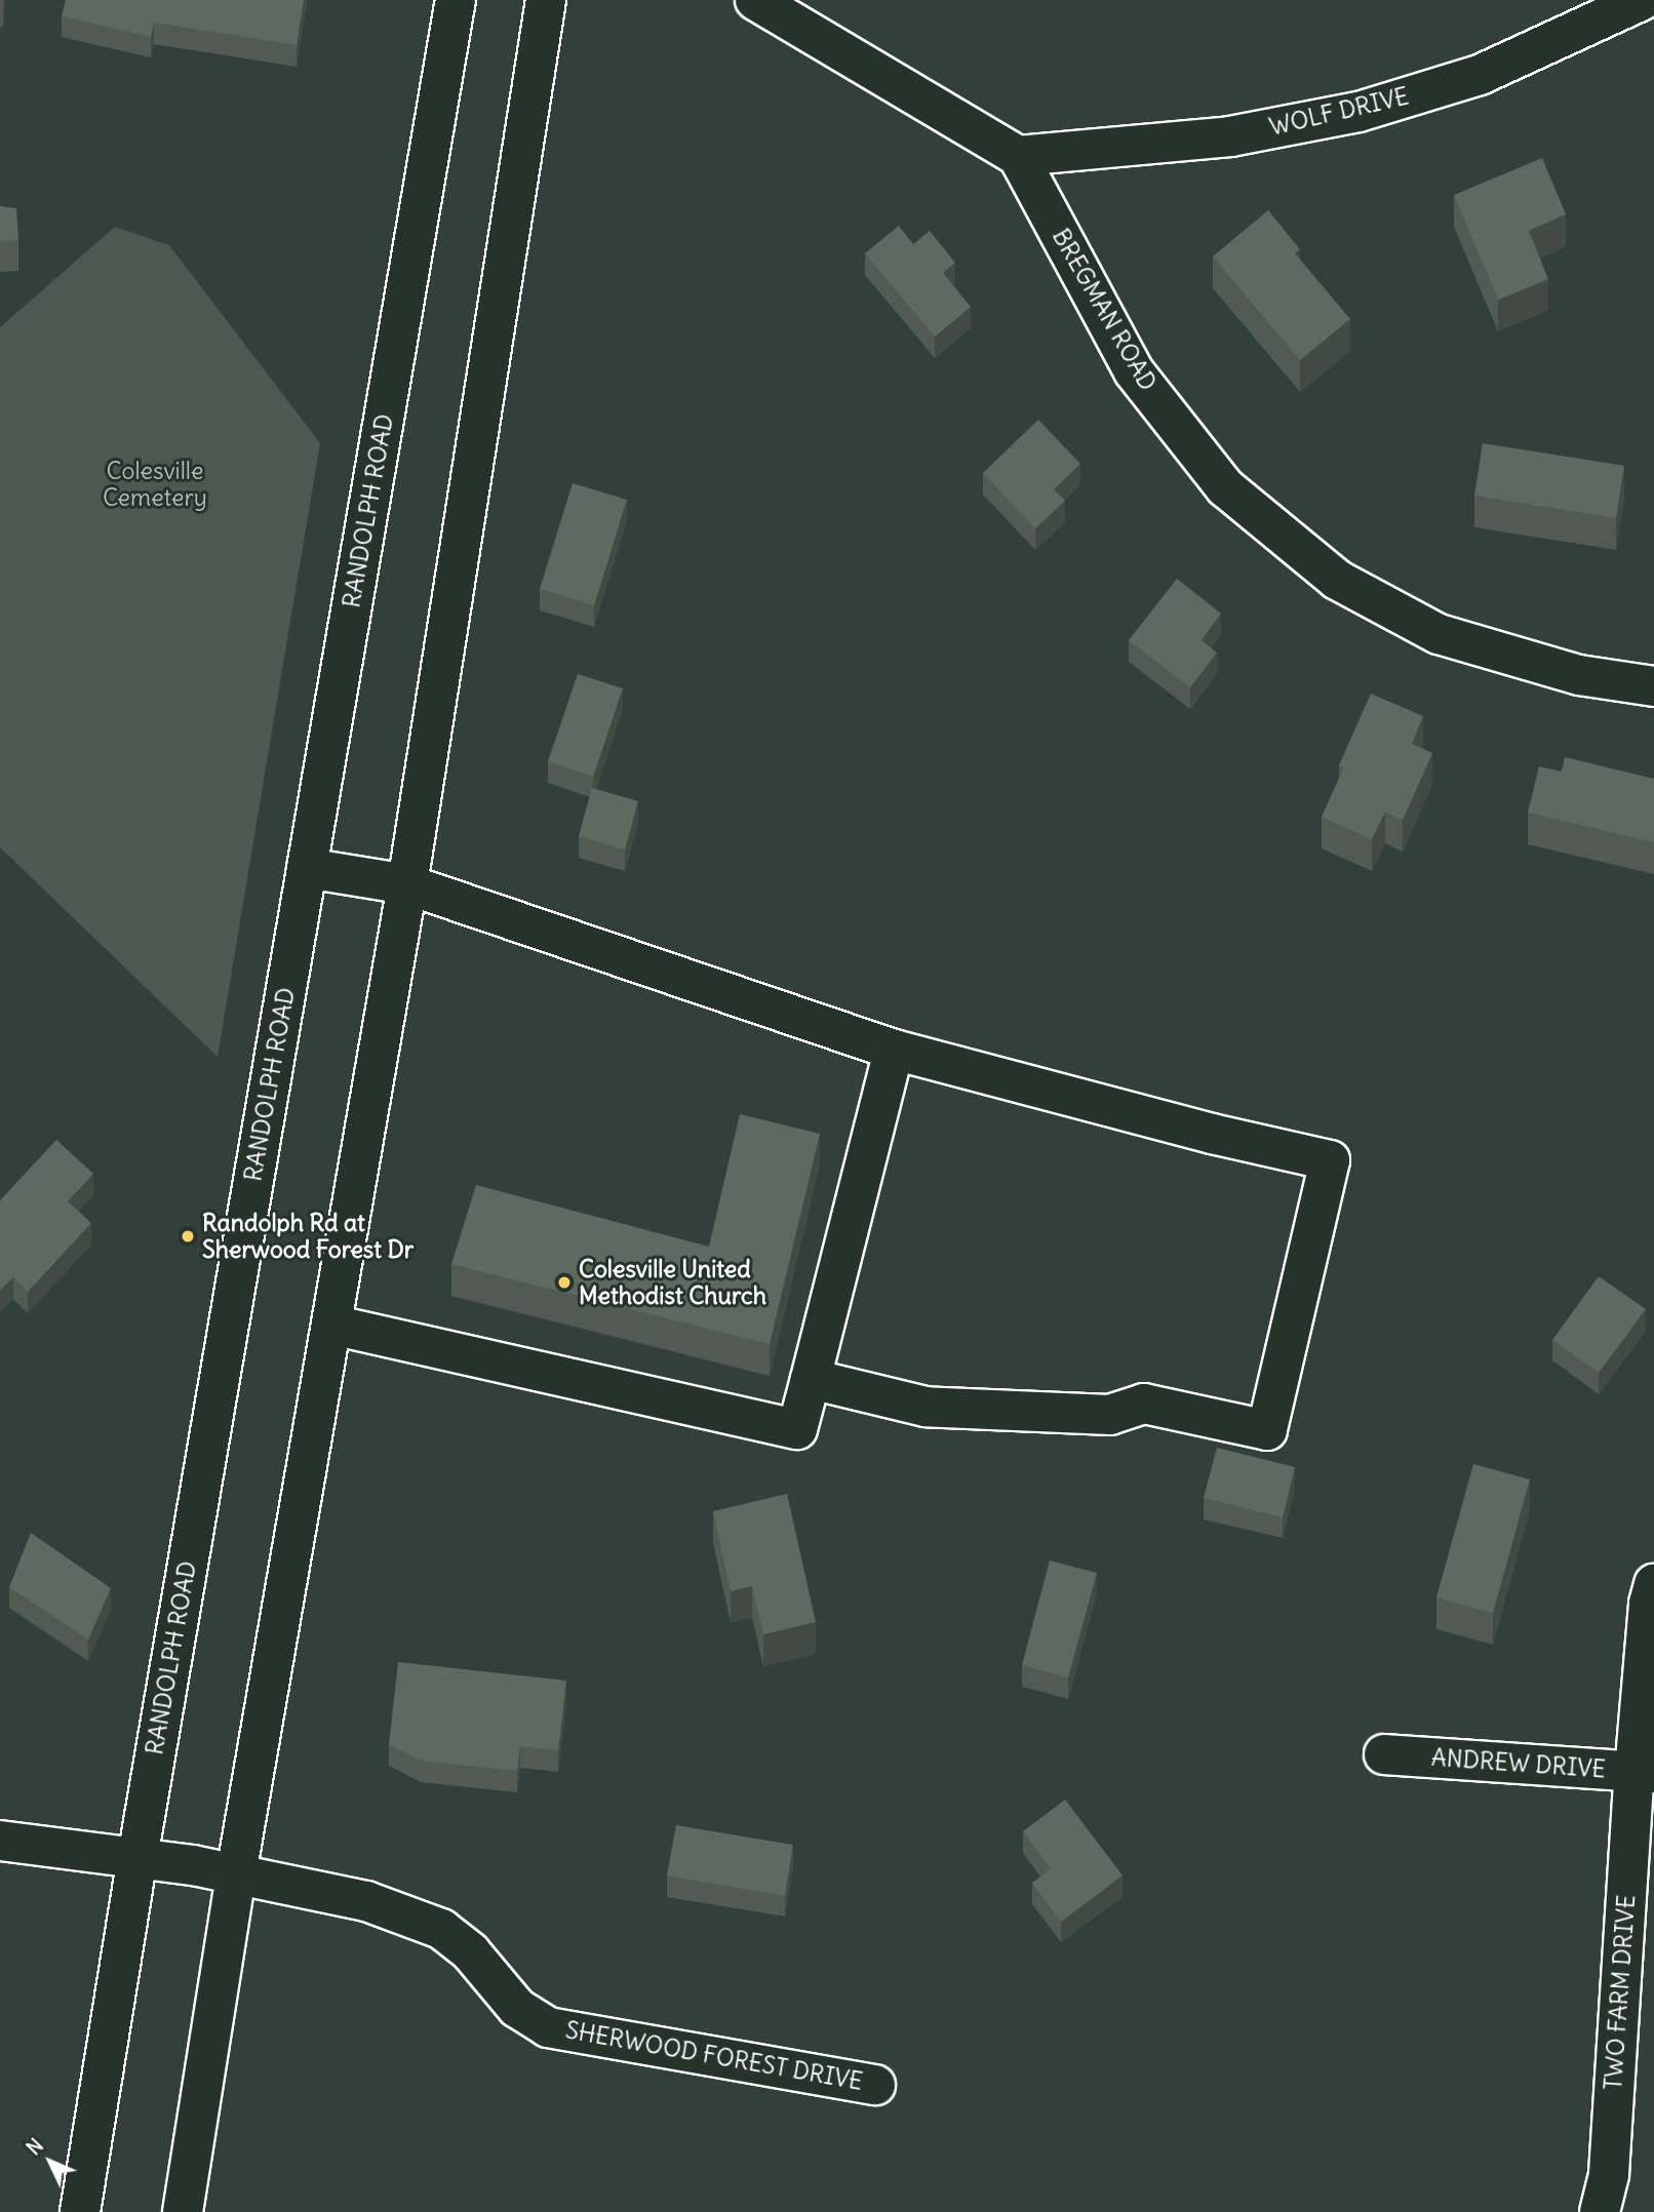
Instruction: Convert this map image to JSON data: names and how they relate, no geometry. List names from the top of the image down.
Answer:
{
  "streets": {
    "main road": [
      "WOLF DRIVE",
      "BREGMAN ROAD",
      "RANDOLPH ROAD",
      "ANDREW DRIVE",
      "TWO FARM DRIVE",
      "SHERWOOD FOREST DRIVE"
    ]
  },
  "crossings": [
    ["WOLF DRIVE", "BREGMAN ROAD"],
    ["RANDOLPH ROAD", "SHERWOOD FOREST DRIVE"],
    ["ANDREW DRIVE", "TWO FARM DRIVE"]
  ],
  "parks": ["Colesville Cemetery"],
  "places": ["Randolph Rd at Sherwood Forest Dr", "Colesville United Methodist Church"],
  "north": "top left"
}
